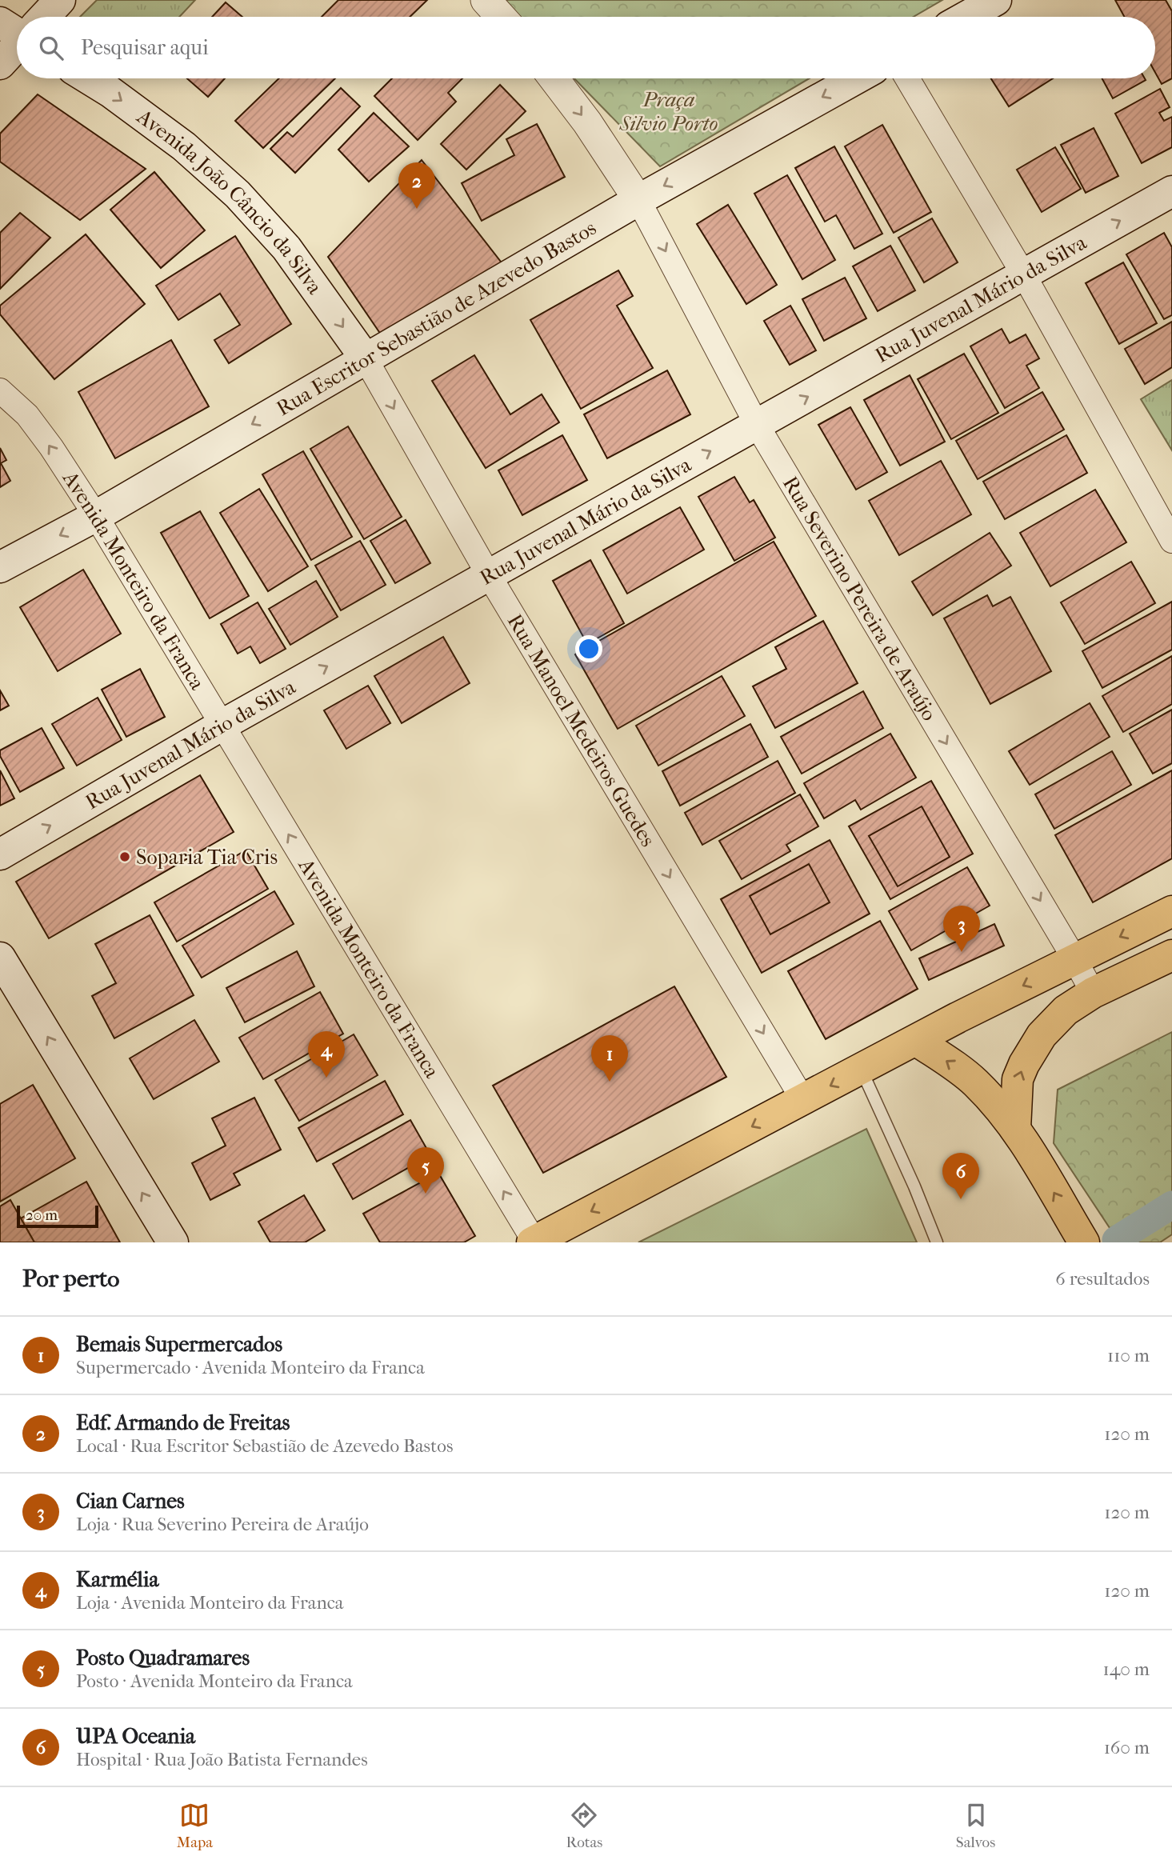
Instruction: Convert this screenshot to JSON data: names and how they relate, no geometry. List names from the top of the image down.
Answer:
{
  "streets": {
    "main road": ["Avenida João Câncio da Silva", "Rua Juvenal Mário da Silva", "Rua Escritor Sebastião de Azevedo Bastos"],
    "street": ["Avenida Monteiro da Franca", "Rua Severino Pereira de Araújo", "Rua Manoel Medeiros Guedes"]
  },
  "crossings": [
    ["Avenida João Câncio da Silva", "Rua Escritor Sebastião de Azevedo Bastos"],
    ["Avenida João Câncio da Silva", "Rua Manoel Medeiros Guedes"],
    ["Rua Juvenal Mário da Silva", "Avenida Monteiro da Franca"],
    ["Rua Juvenal Mário da Silva", "Rua Severino Pereira de Araújo"],
    ["Rua Juvenal Mário da Silva", "Rua Manoel Medeiros Guedes"],
    ["Rua Escritor Sebastião de Azevedo Bastos", "Avenida Monteiro da Franca"],
    ["Rua Escritor Sebastião de Azevedo Bastos", "Rua Severino Pereira de Araújo"],
    ["Rua Escritor Sebastião de Azevedo Bastos", "Rua Manoel Medeiros Guedes"]
  ],
  "one_way": [
    "Avenida João Câncio da Silva",
    "Rua Juvenal Mário da Silva",
    "Rua Escritor Sebastião de Azevedo Bastos",
    "Avenida Monteiro da Franca",
    "Rua Severino Pereira de Araújo",
    "Rua Manoel Medeiros Guedes"
  ],
  "parks": ["Praça Silvio Porto"],
  "places": ["Soparia Tia Cris"],
  "scale_bar": "20 m",
  "page": {
    "search": "Pesquisar aqui",
    "pins": [
      "2",
      "3",
      "4",
      "1",
      "5",
      "6"
    ],
    "scale": "20 m",
    "heading": ["Por perto", "6 resultados"],
    "list": [
      {
        "mark": "1",
        "name": "Bemais Supermercados",
        "note": "Supermercado · Avenida Monteiro da Franca",
        "value": "110 m"
      },
      {
        "mark": "2",
        "name": "Edf. Armando de Freitas",
        "note": "Local · Rua Escritor Sebastião de Azevedo Bastos",
        "value": "120 m"
      },
      {
        "mark": "3",
        "name": "Cian Carnes",
        "note": "Loja · Rua Severino Pereira de Araújo",
        "value": "120 m"
      },
      {
        "mark": "4",
        "name": "Karmélia",
        "note": "Loja · Avenida Monteiro da Franca",
        "value": "120 m"
      },
      {
        "mark": "5",
        "name": "Posto Quadramares",
        "note": "Posto · Avenida Monteiro da Franca",
        "value": "140 m"
      },
      {
        "mark": "6",
        "name": "UPA Oceania",
        "note": "Hospital · Rua João Batista Fernandes",
        "value": "160 m"
      }
    ],
    "nav": ["Mapa", "Rotas", "Salvos"]
  }
}
